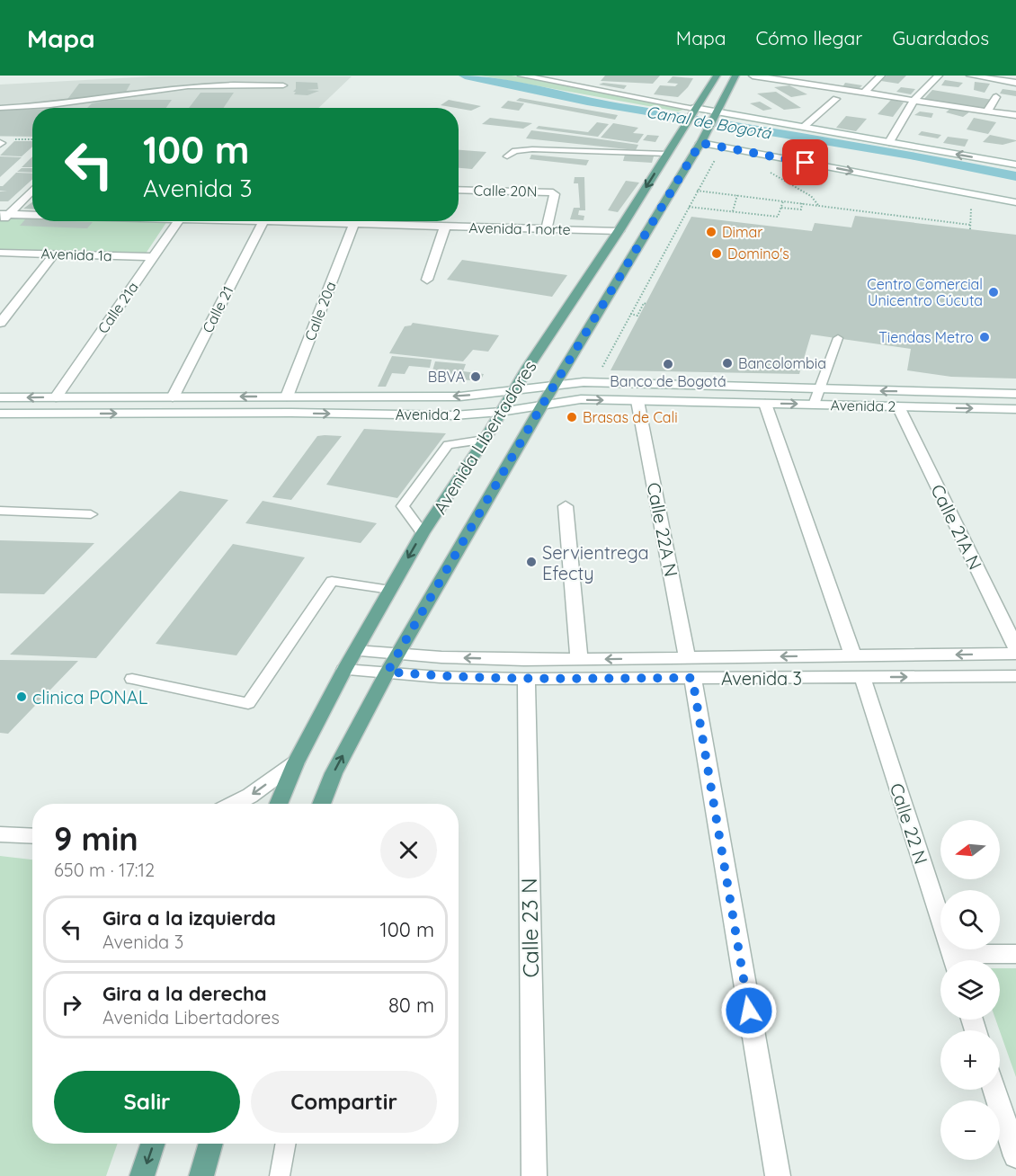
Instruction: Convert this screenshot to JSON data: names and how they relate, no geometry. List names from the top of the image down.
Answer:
{
  "streets": {
    "main road": ["Avenida Libertadores"],
    "street": [
      "Calle 20N",
      "Avenida 1 norte",
      "Avenida 1a",
      "Calle 21a",
      "Calle 21",
      "Calle 20a",
      "Avenida 2",
      "Calle 21A N",
      "Calle 22A N",
      "Avenida 3",
      "Calle 22 N",
      "Calle 23 N"
    ]
  },
  "crossings": [
    ["Calle 20N", "Avenida 1 norte"],
    ["Avenida 1 norte", "Calle 20a"],
    ["Avenida 1 norte", "Avenida Libertadores"],
    ["Avenida 1a", "Calle 21a"],
    ["Calle 21a", "Avenida 2"],
    ["Calle 21", "Avenida 2"],
    ["Calle 20a", "Avenida 2"],
    ["Avenida 2", "Avenida Libertadores"],
    ["Avenida 2", "Calle 21A N"],
    ["Avenida 2", "Calle 22A N"],
    ["Avenida Libertadores", "Avenida 3"],
    ["Calle 22A N", "Avenida 3"],
    ["Avenida 3", "Calle 22 N"],
    ["Avenida 3", "Calle 23 N"]
  ],
  "water": ["Canal de Bogotá"],
  "places": [
    "Dimar",
    "Domino's",
    "Centro Comercial Unicentro Cúcuta",
    "Tiendas Metro",
    "Bancolombia",
    "Banco de Bogotá",
    "BBVA",
    "Brasas de Cali",
    "Servientrega Efecty",
    "clinica PONAL"
  ],
  "north": "left",
  "page": {
    "header": "Mapa",
    "nav": ["Mapa", "Cómo llegar", "Guardados"],
    "turn": ["100 m", "Avenida 3"],
    "heading": ["9 min", "650 m · 17:12"],
    "map_buttons": ["+", "−"],
    "list": [
      {
        "name": "Gira a la izquierda",
        "note": "Avenida 3",
        "value": "100 m"
      },
      {
        "name": "Gira a la derecha",
        "note": "Avenida Libertadores",
        "value": "80 m"
      }
    ],
    "buttons": ["Salir", "Compartir"]
  }
}
